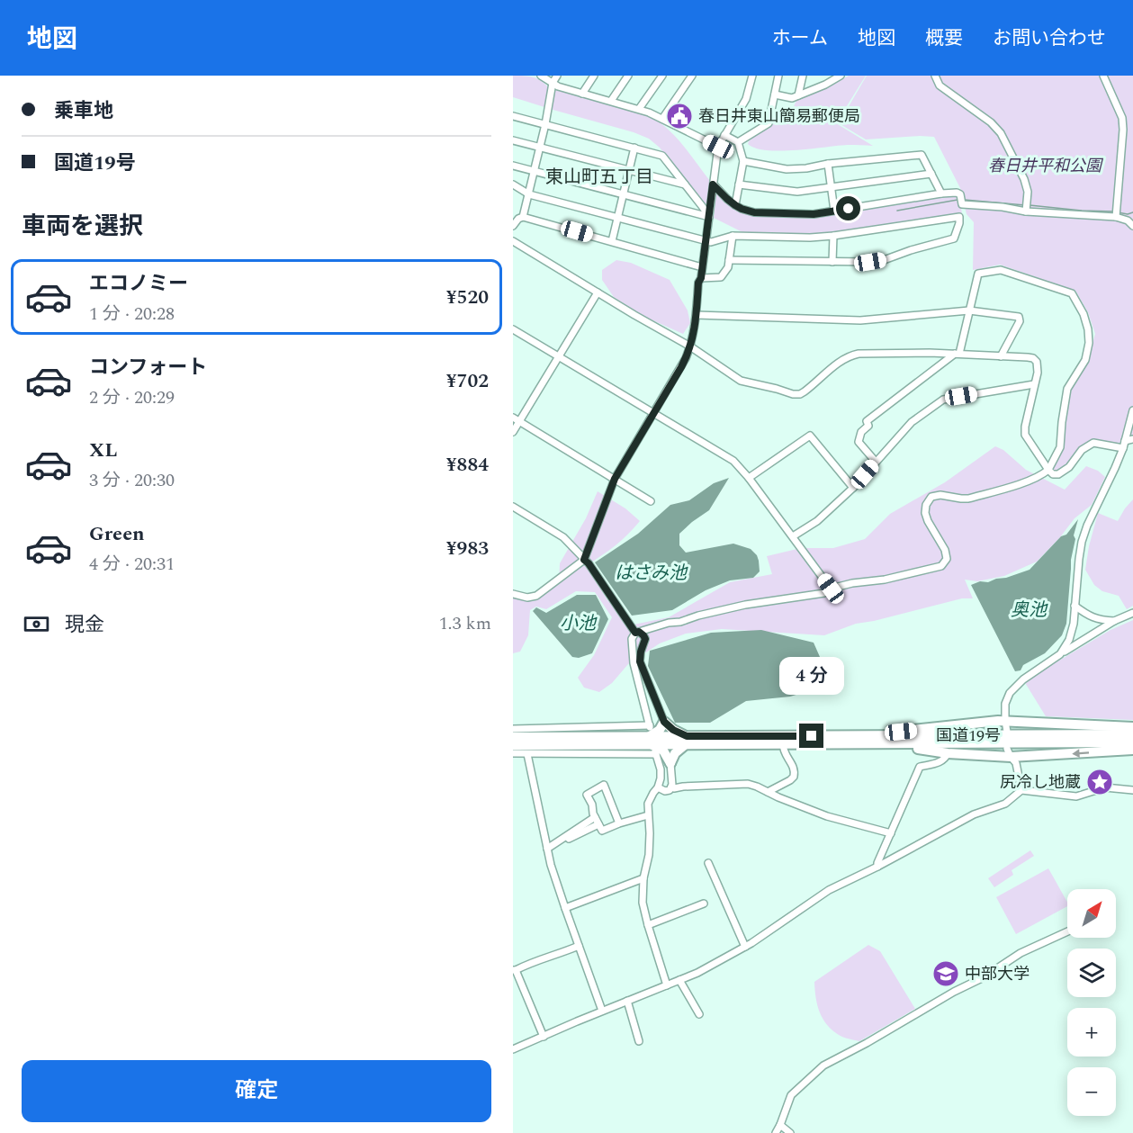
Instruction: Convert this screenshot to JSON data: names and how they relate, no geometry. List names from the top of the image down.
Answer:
{
  "streets": {
    "highway": ["国道19号"]
  },
  "districts": ["東山町五丁目"],
  "water": ["はさみ池", "奥池", "小池"],
  "parks": ["春日井平和公園"],
  "places": {
    "public building": ["春日井東山簡易郵便局"],
    "place": ["尻冷し地蔵"],
    "school or university": ["中部大学"]
  },
  "north": "top right",
  "page": {
    "header": "地図",
    "nav": [
      "ホーム",
      "地図",
      "概要",
      "お問い合わせ"
    ],
    "banner": ["乗車地", "国道19号"],
    "heading": "車両を選択",
    "list": [
      {
        "name": "エコノミー",
        "note": "1 分 · 20:28",
        "value": "¥520"
      },
      {
        "name": "コンフォート",
        "note": "2 分 · 20:29",
        "value": "¥702"
      },
      {
        "name": "XL",
        "note": "3 分 · 20:30",
        "value": "¥884"
      },
      {
        "name": "Green",
        "note": "4 分 · 20:31",
        "value": "¥983"
      }
    ],
    "pay": ["現金", "1.3 km"],
    "bubble": "4 分",
    "map_buttons": ["+", "−"],
    "buttons": "確定"
  }
}
